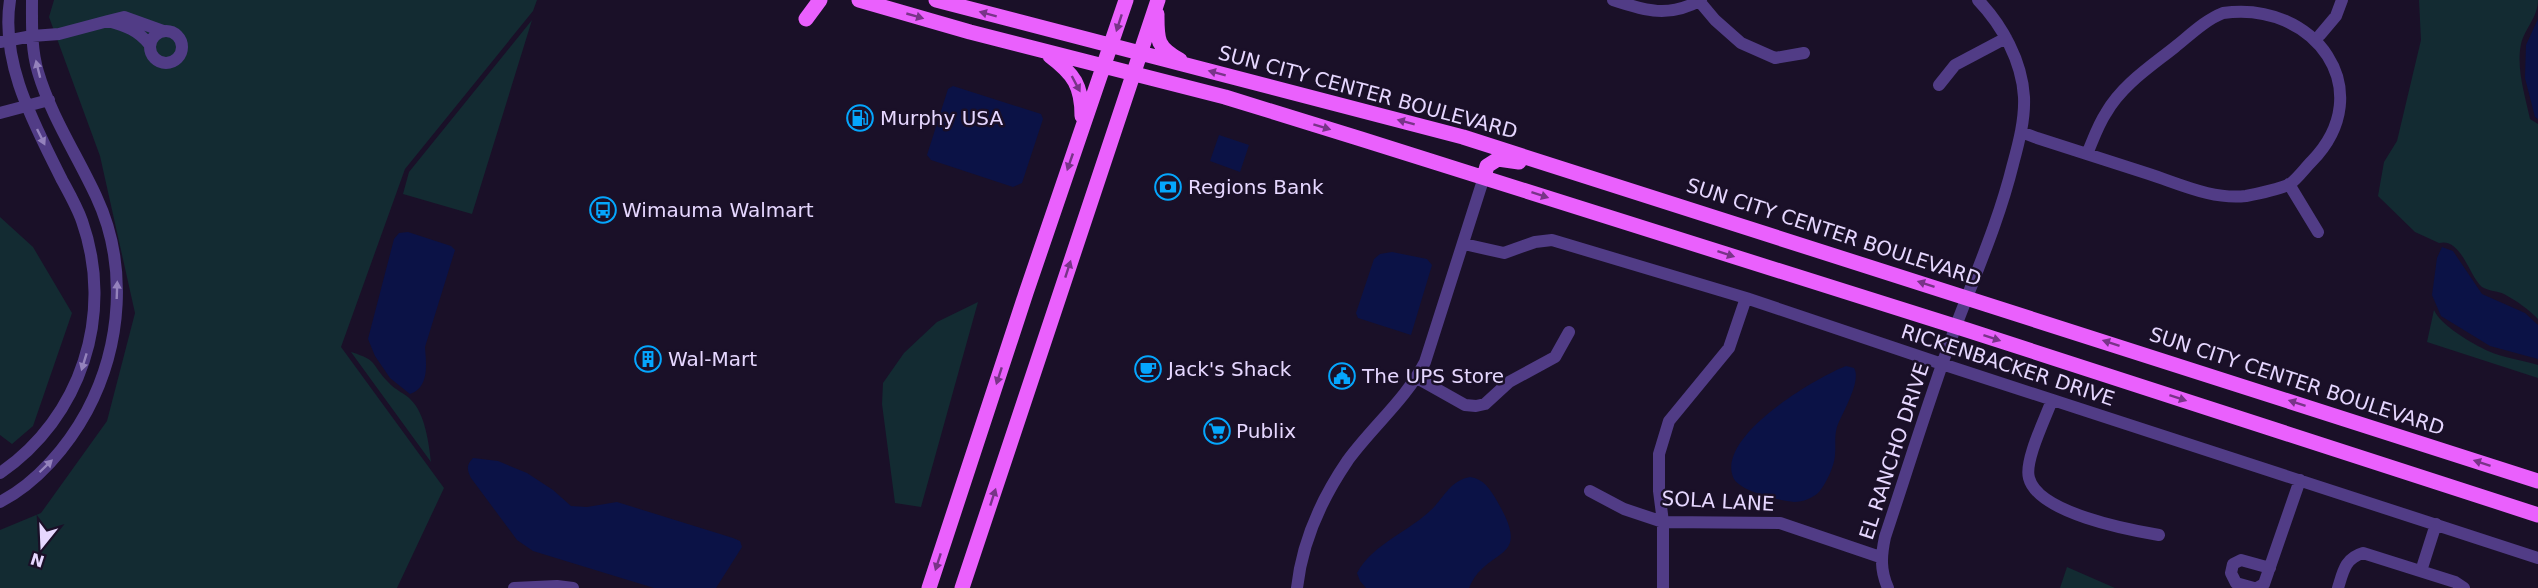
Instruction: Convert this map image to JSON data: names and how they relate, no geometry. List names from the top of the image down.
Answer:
{
  "streets": {
    "main road": ["SUN CITY CENTER BOULEVARD"],
    "street": ["RICKENBACKER DRIVE", "EL RANCHO DRIVE", "SOLA LANE"]
  },
  "crossings": [
    ["SUN CITY CENTER BOULEVARD", "EL RANCHO DRIVE"],
    ["RICKENBACKER DRIVE", "EL RANCHO DRIVE"],
    ["EL RANCHO DRIVE", "SOLA LANE"]
  ],
  "places": {
    "fuel station": ["Murphy USA"],
    "bank": ["Regions Bank"],
    "bus stop": ["Wimauma Walmart"],
    "building": ["Wal-Mart"],
    "cafe": ["Jack's Shack"],
    "public building": ["The UPS Store"],
    "supermarket": ["Publix"]
  },
  "north": "bottom"
}
